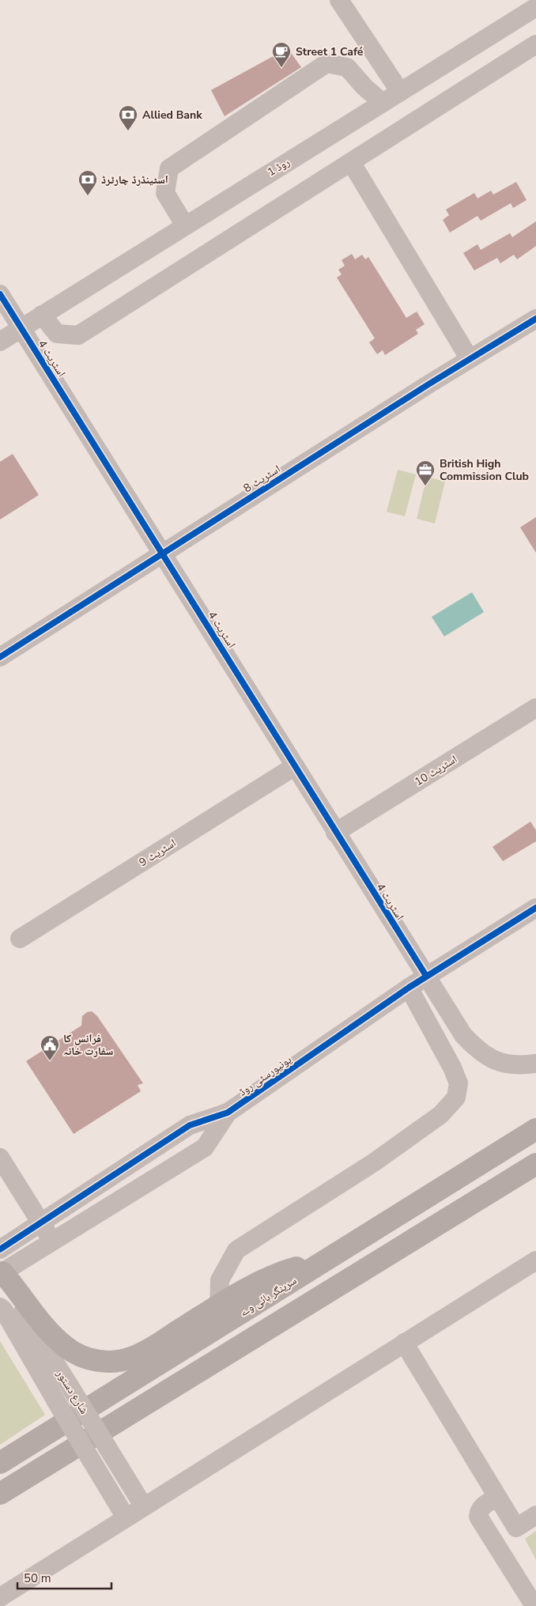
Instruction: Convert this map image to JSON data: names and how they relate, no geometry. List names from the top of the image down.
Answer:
{
  "streets": {
    "highway": ["سرینگر ہائی وے"],
    "street": [
      "روڈ 1",
      "اسٹریٹ 4",
      "اسٹریٹ 8",
      "اسٹریٹ 10",
      "اسٹریٹ 9",
      "یونیورسٹی روڈ",
      "شارع دستور"
    ]
  },
  "crossings": [
    ["روڈ 1", "اسٹریٹ 4"],
    ["اسٹریٹ 4", "اسٹریٹ 8"],
    ["اسٹریٹ 4", "اسٹریٹ 10"],
    ["اسٹریٹ 4", "اسٹریٹ 9"],
    ["اسٹریٹ 4", "یونیورسٹی روڈ"],
    ["یونیورسٹی روڈ", "شارع دستور"]
  ],
  "places": {
    "cafe": ["Street 1 Café"],
    "bank": ["Allied Bank", "اسٹینڈرڈ چارٹرڈ"],
    "office": ["British High Commission Club"],
    "public building": ["فرانس کا سفارت خانہ"]
  },
  "scale_bar": "50 m"
}
